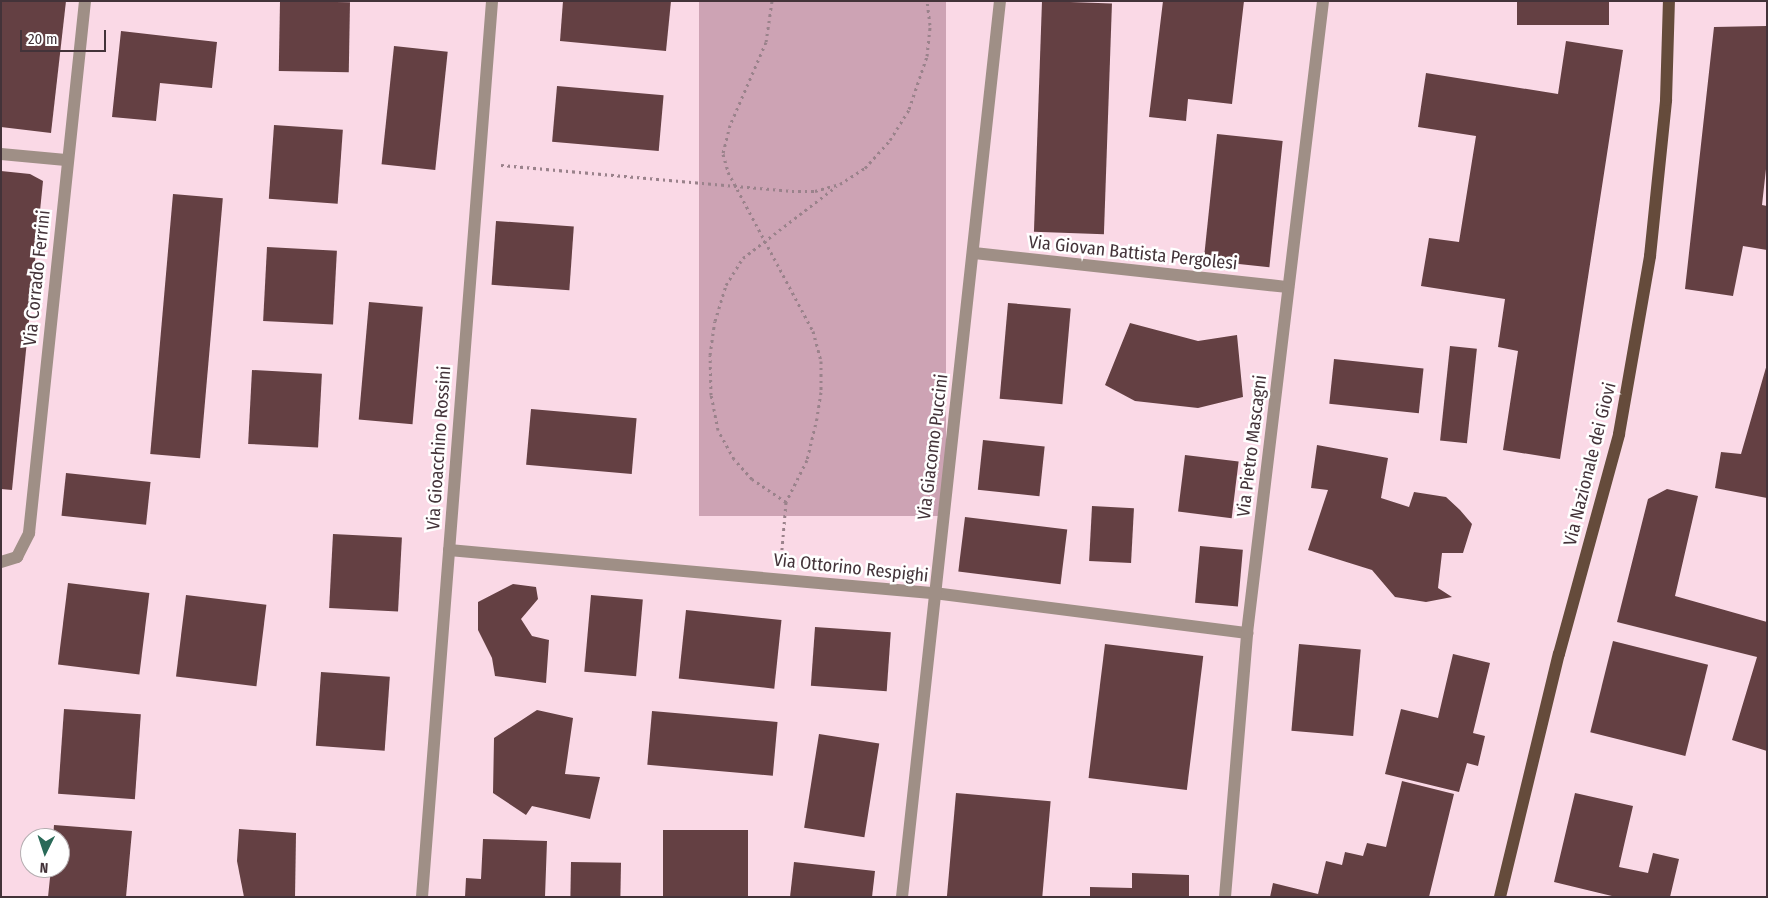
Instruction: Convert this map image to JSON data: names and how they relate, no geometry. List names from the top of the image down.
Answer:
{
  "streets": {
    "main road": ["Via Nazionale dei Giovi"],
    "street": [
      "Via Giovan Battista Pergolesi",
      "Via Corrado Ferrini",
      "Via Pietro Mascagni",
      "Via Giacomo Puccini",
      "Via Gioacchino Rossini",
      "Via Ottorino Respighi"
    ]
  },
  "crossings": [
    ["Via Giovan Battista Pergolesi", "Via Pietro Mascagni"],
    ["Via Giovan Battista Pergolesi", "Via Giacomo Puccini"],
    ["Via Pietro Mascagni", "Via Ottorino Respighi"],
    ["Via Giacomo Puccini", "Via Ottorino Respighi"],
    ["Via Gioacchino Rossini", "Via Ottorino Respighi"]
  ],
  "scale_bar": "20 m",
  "north": "bottom"
}
